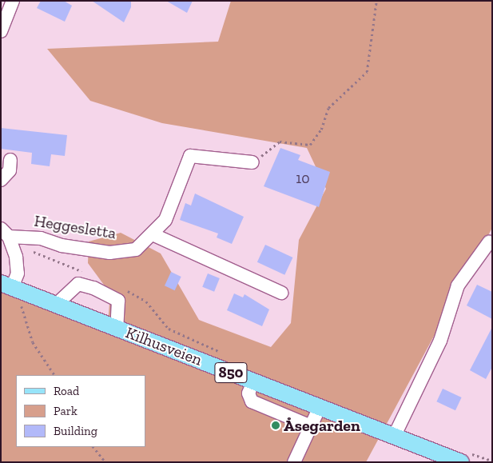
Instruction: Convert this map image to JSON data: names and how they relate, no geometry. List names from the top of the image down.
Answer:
{
  "streets": {
    "main road": ["Kilhusveien", "850"],
    "street": ["Heggesletta"]
  },
  "places": ["Åsegarden"],
  "house_numbers": ["10"],
  "legend": ["Road", "Park", "Building"]
}
